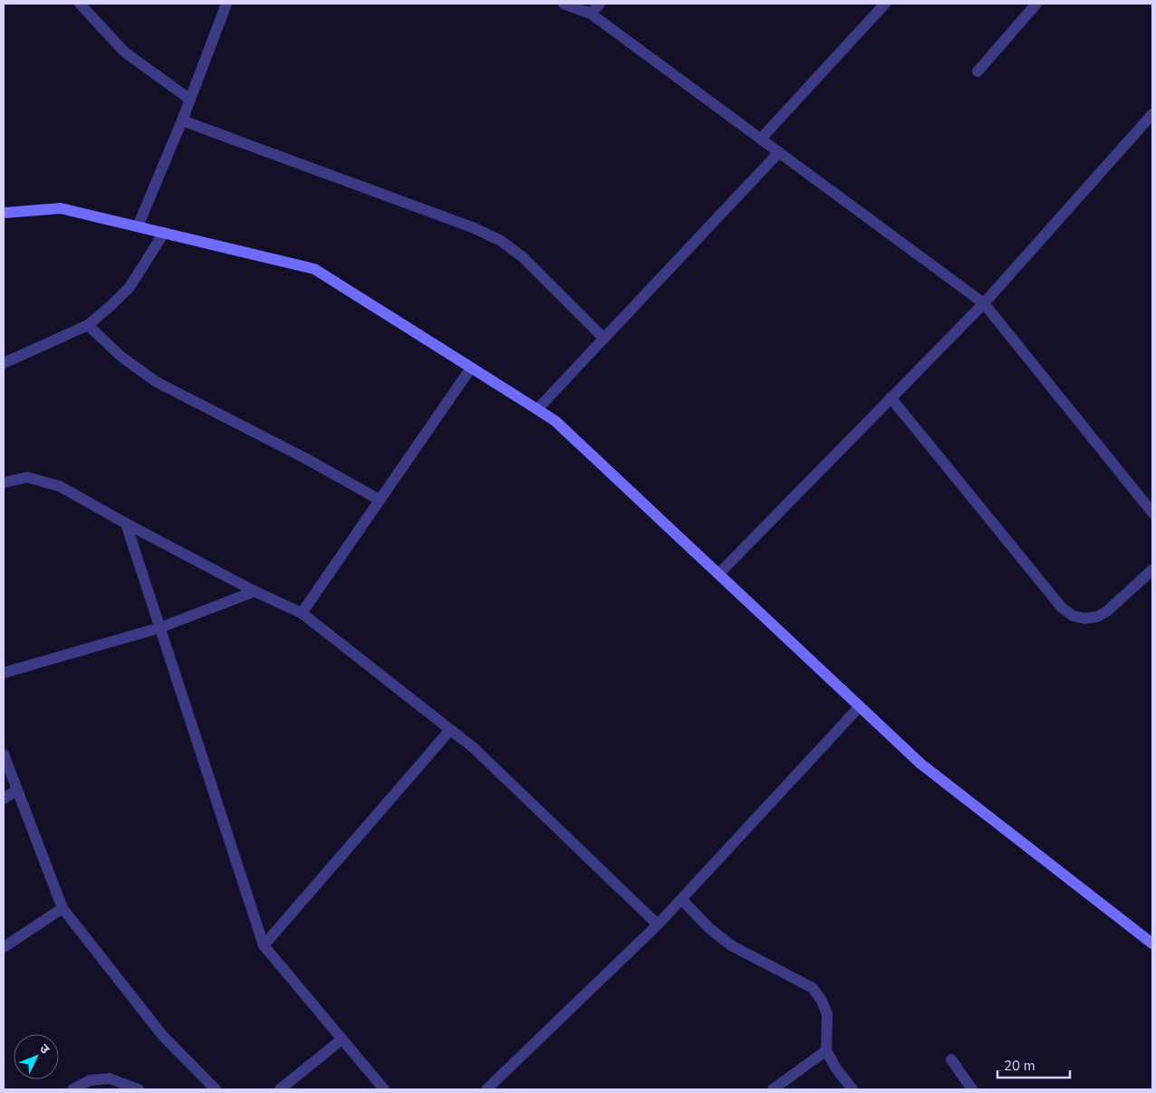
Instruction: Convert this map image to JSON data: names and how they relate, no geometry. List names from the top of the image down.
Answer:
{
  "scale_bar": "20 m",
  "north": "top right"
}
